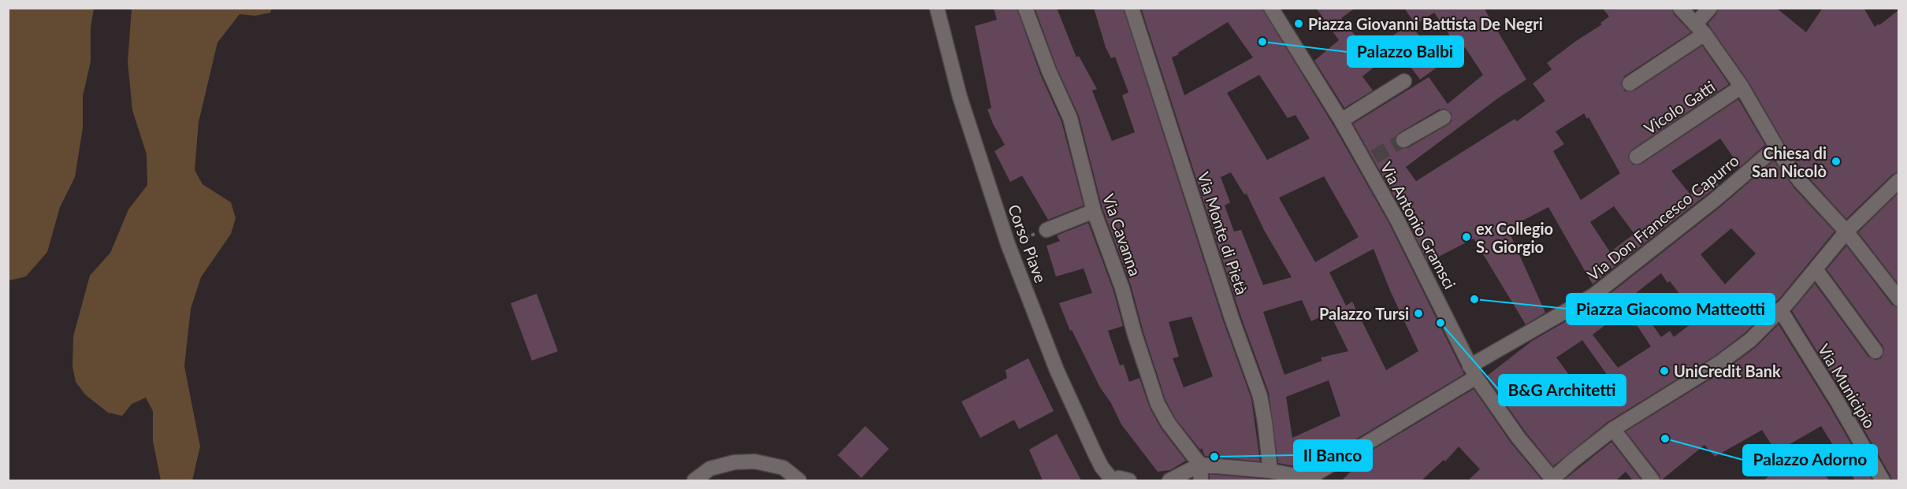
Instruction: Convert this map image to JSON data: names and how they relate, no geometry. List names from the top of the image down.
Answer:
{
  "streets": {
    "street": [
      "Vicolo Gatti",
      "Via Don Francesco Capurro",
      "Via Antonio Gramsci",
      "Via Monte di Pietà",
      "Via Cavanna",
      "Corso Piave",
      "Via Municipio"
    ]
  },
  "crossings": [
    ["Via Don Francesco Capurro", "Via Antonio Gramsci"]
  ],
  "places": [
    "Piazza Giovanni Battista De Negri",
    "Palazzo Balbi",
    "Chiesa di San Nicolò",
    "ex Collegio S. Giorgio",
    "Piazza Giacomo Matteotti",
    "Palazzo Tursi",
    "B&G Architetti",
    "UniCredit Bank",
    "Palazzo Adorno",
    "Il Banco"
  ]
}
